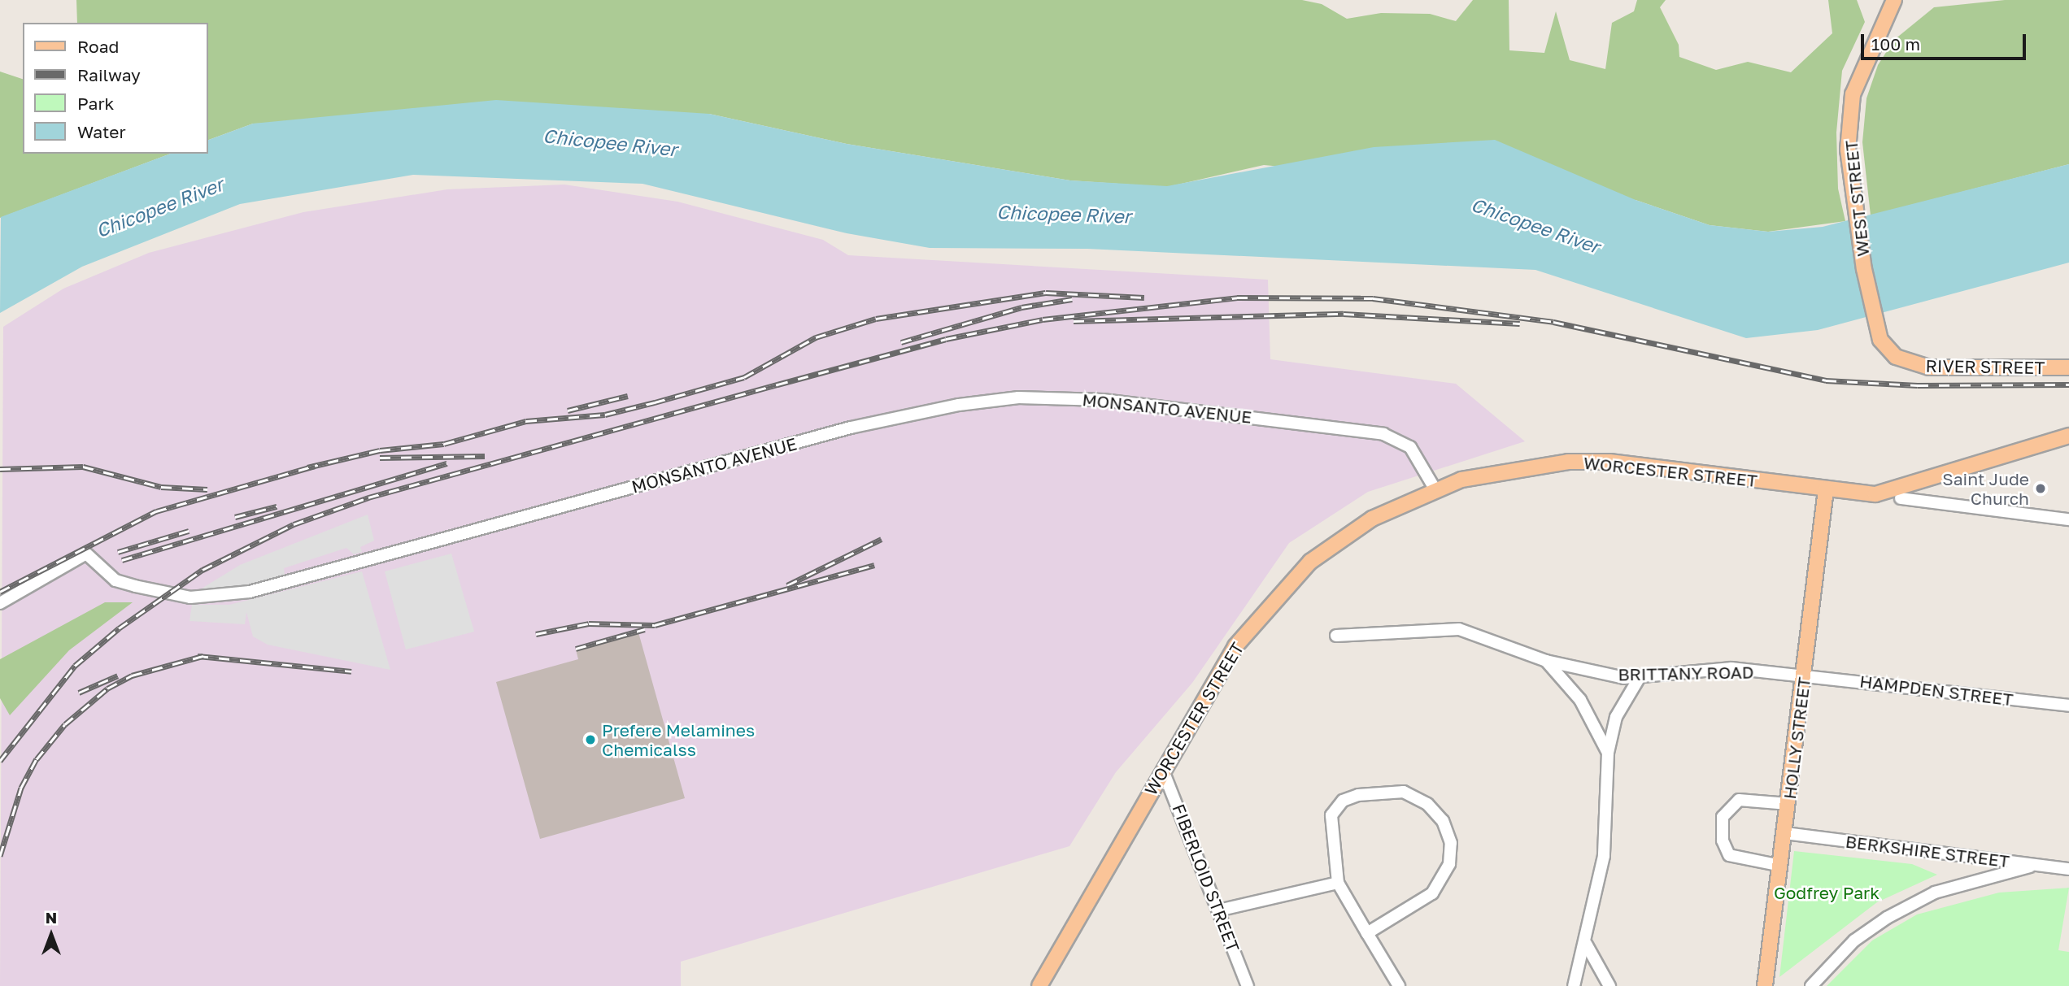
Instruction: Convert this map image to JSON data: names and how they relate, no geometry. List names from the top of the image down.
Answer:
{
  "streets": {
    "main road": [
      "WEST STREET",
      "RIVER STREET",
      "WORCESTER STREET",
      "HOLLY STREET"
    ],
    "street": [
      "MONSANTO AVENUE",
      "BRITTANY ROAD",
      "HAMPDEN STREET",
      "BERKSHIRE STREET",
      "FIBERLOID STREET"
    ]
  },
  "crossings": [
    ["WEST STREET", "RIVER STREET"],
    ["MONSANTO AVENUE", "WORCESTER STREET"],
    ["WORCESTER STREET", "HOLLY STREET"],
    ["WORCESTER STREET", "FIBERLOID STREET"],
    ["BRITTANY ROAD", "HAMPDEN STREET"],
    ["BRITTANY ROAD", "HOLLY STREET"],
    ["HAMPDEN STREET", "HOLLY STREET"],
    ["HOLLY STREET", "BERKSHIRE STREET"]
  ],
  "water": ["Chicopee River"],
  "parks": ["Godfrey Park"],
  "places": ["Saint Jude Church", "Prefere Melamines Chemicalss"],
  "legend": [
    "Road",
    "Railway",
    "Park",
    "Water"
  ],
  "scale_bar": "100 m",
  "north": "top"
}
